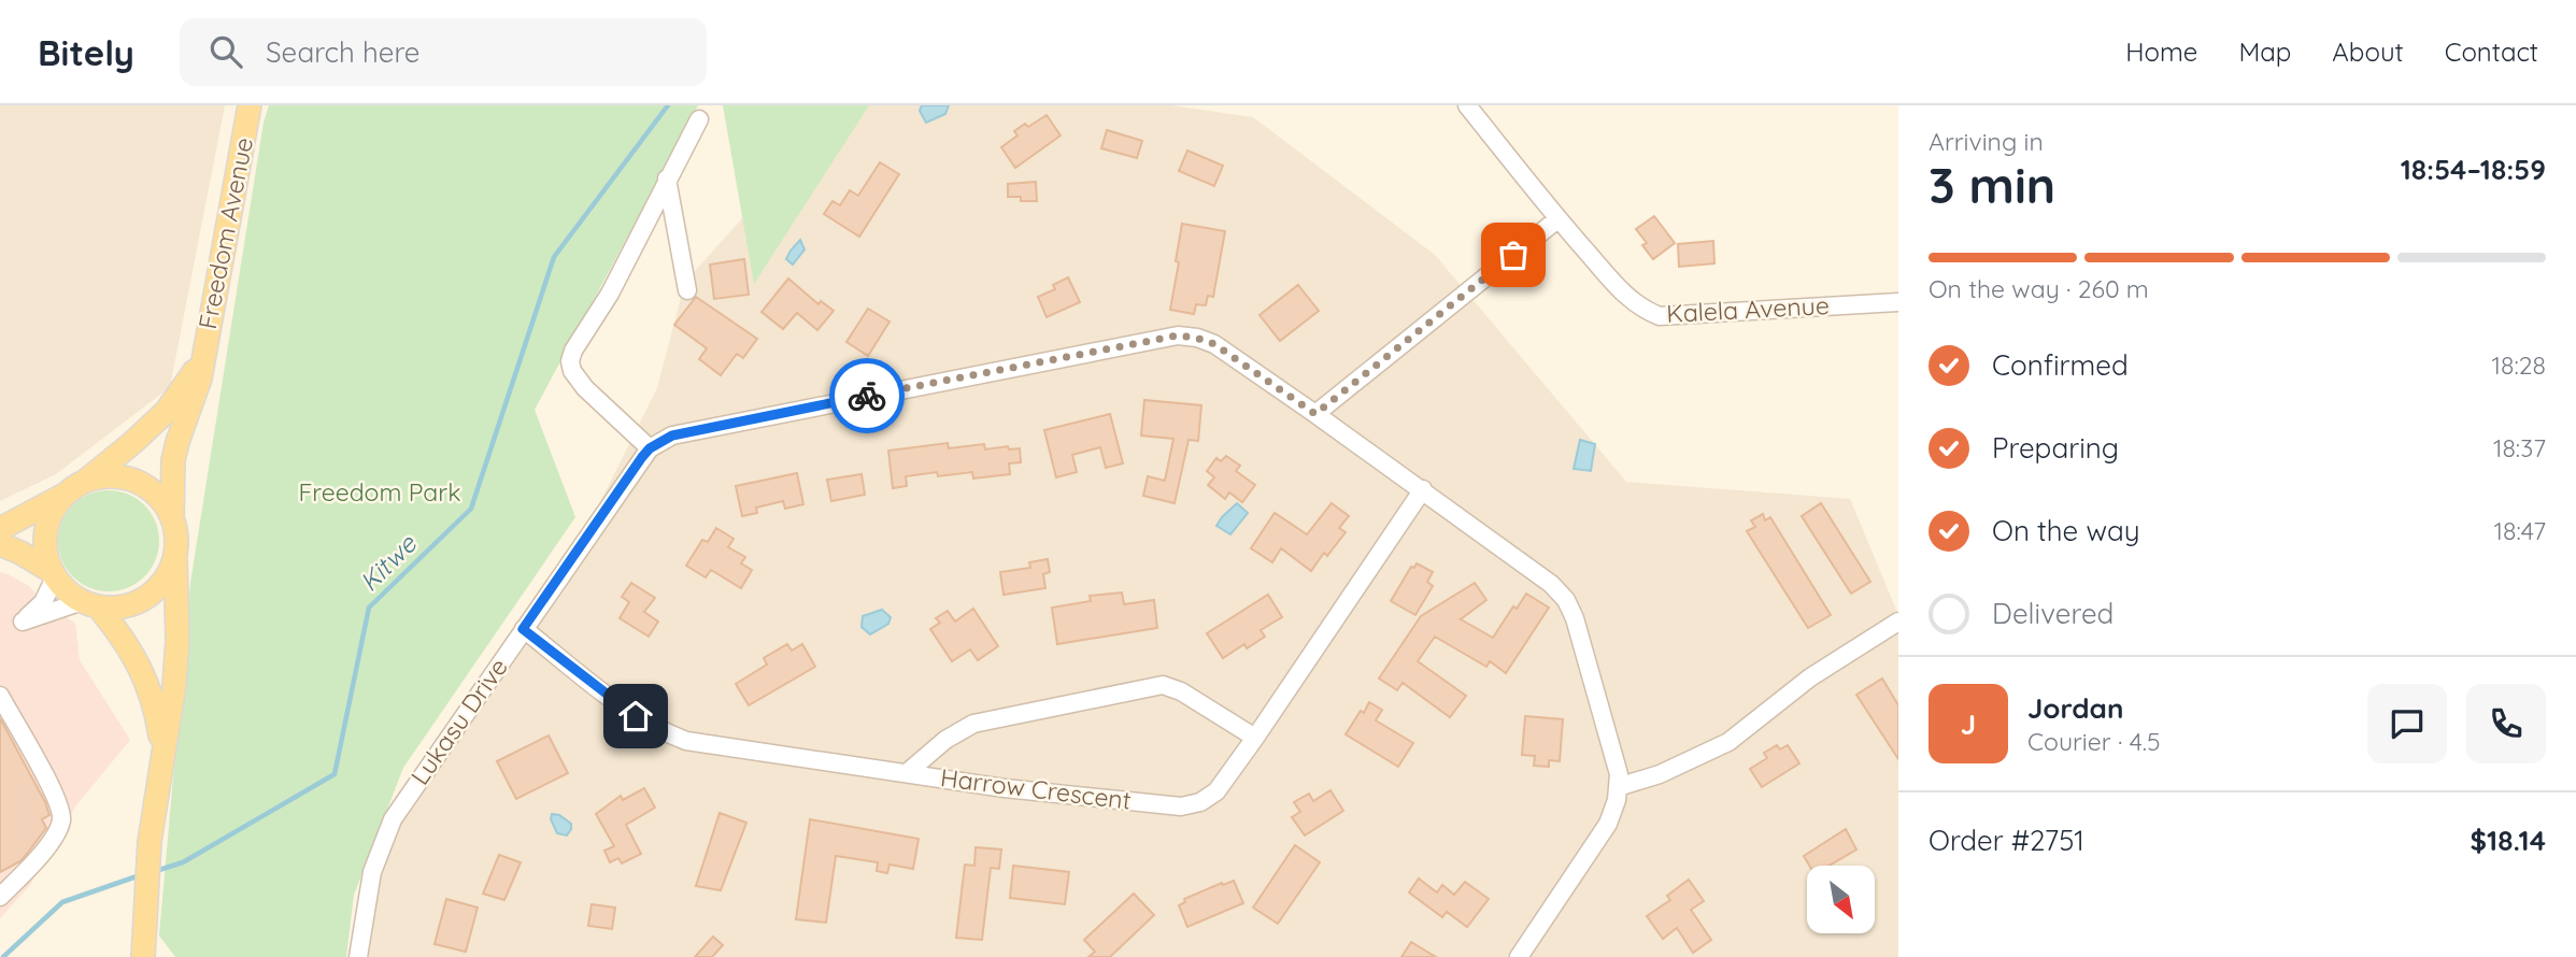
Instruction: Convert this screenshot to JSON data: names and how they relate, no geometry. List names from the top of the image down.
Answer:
{
  "streets": {
    "main road": ["Freedom Avenue"],
    "street": ["Kalela Avenue", "Lukasu Drive", "Harrow Crescent"]
  },
  "crossings": [
    ["Lukasu Drive", "Harrow Crescent"]
  ],
  "water": ["Kitwe"],
  "parks": ["Freedom Park"],
  "north": "bottom right",
  "page": {
    "header": "Bitely",
    "search": "Search here",
    "nav": [
      "Home",
      "Map",
      "About",
      "Contact"
    ],
    "heading": ["3 min", "Arriving in", "18:54–18:59"],
    "panel": [
      "Jordan",
      "Courier · 4.5",
      "Order #2751",
      "$18.14"
    ],
    "bar": "On the way · 260 m",
    "list": [
      ["Confirmed", "18:28"],
      ["Preparing", "18:37"],
      ["On the way", "18:47"],
      "Delivered"
    ],
    "round": "J"
  }
}
